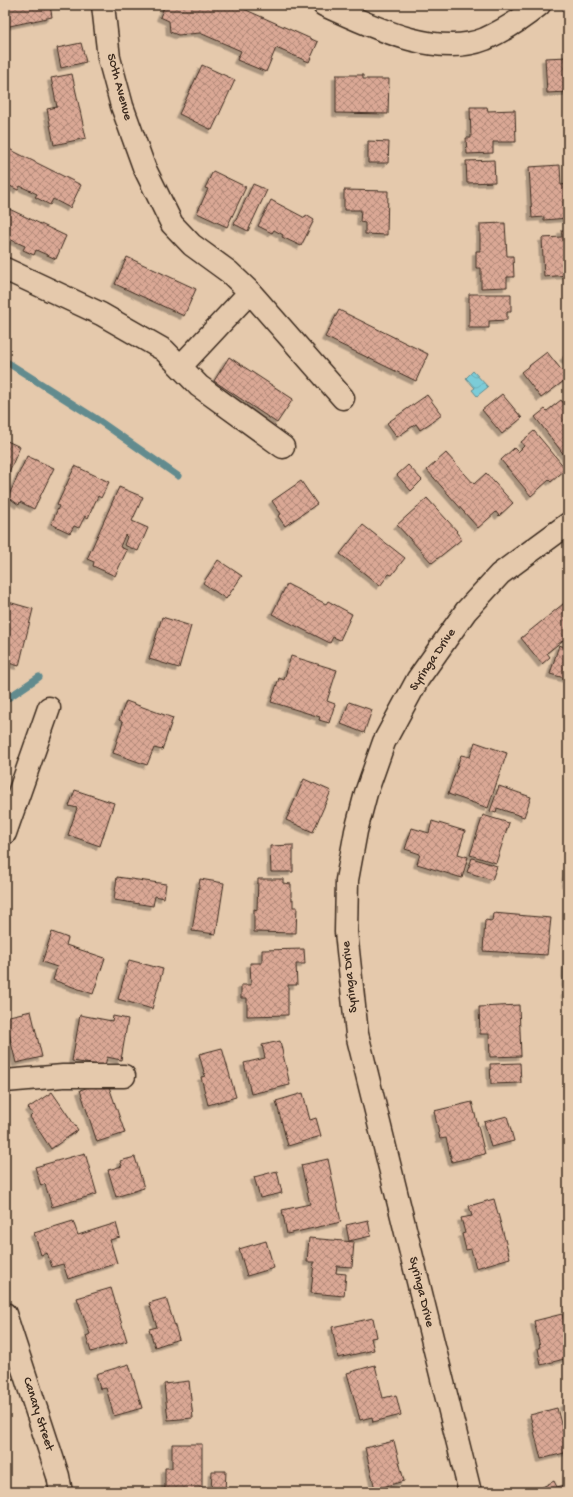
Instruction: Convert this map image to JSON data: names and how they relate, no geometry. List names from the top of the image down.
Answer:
{
  "streets": {
    "street": ["50th Avenue", "Syringa Drive", "Canary Street"]
  }
}
